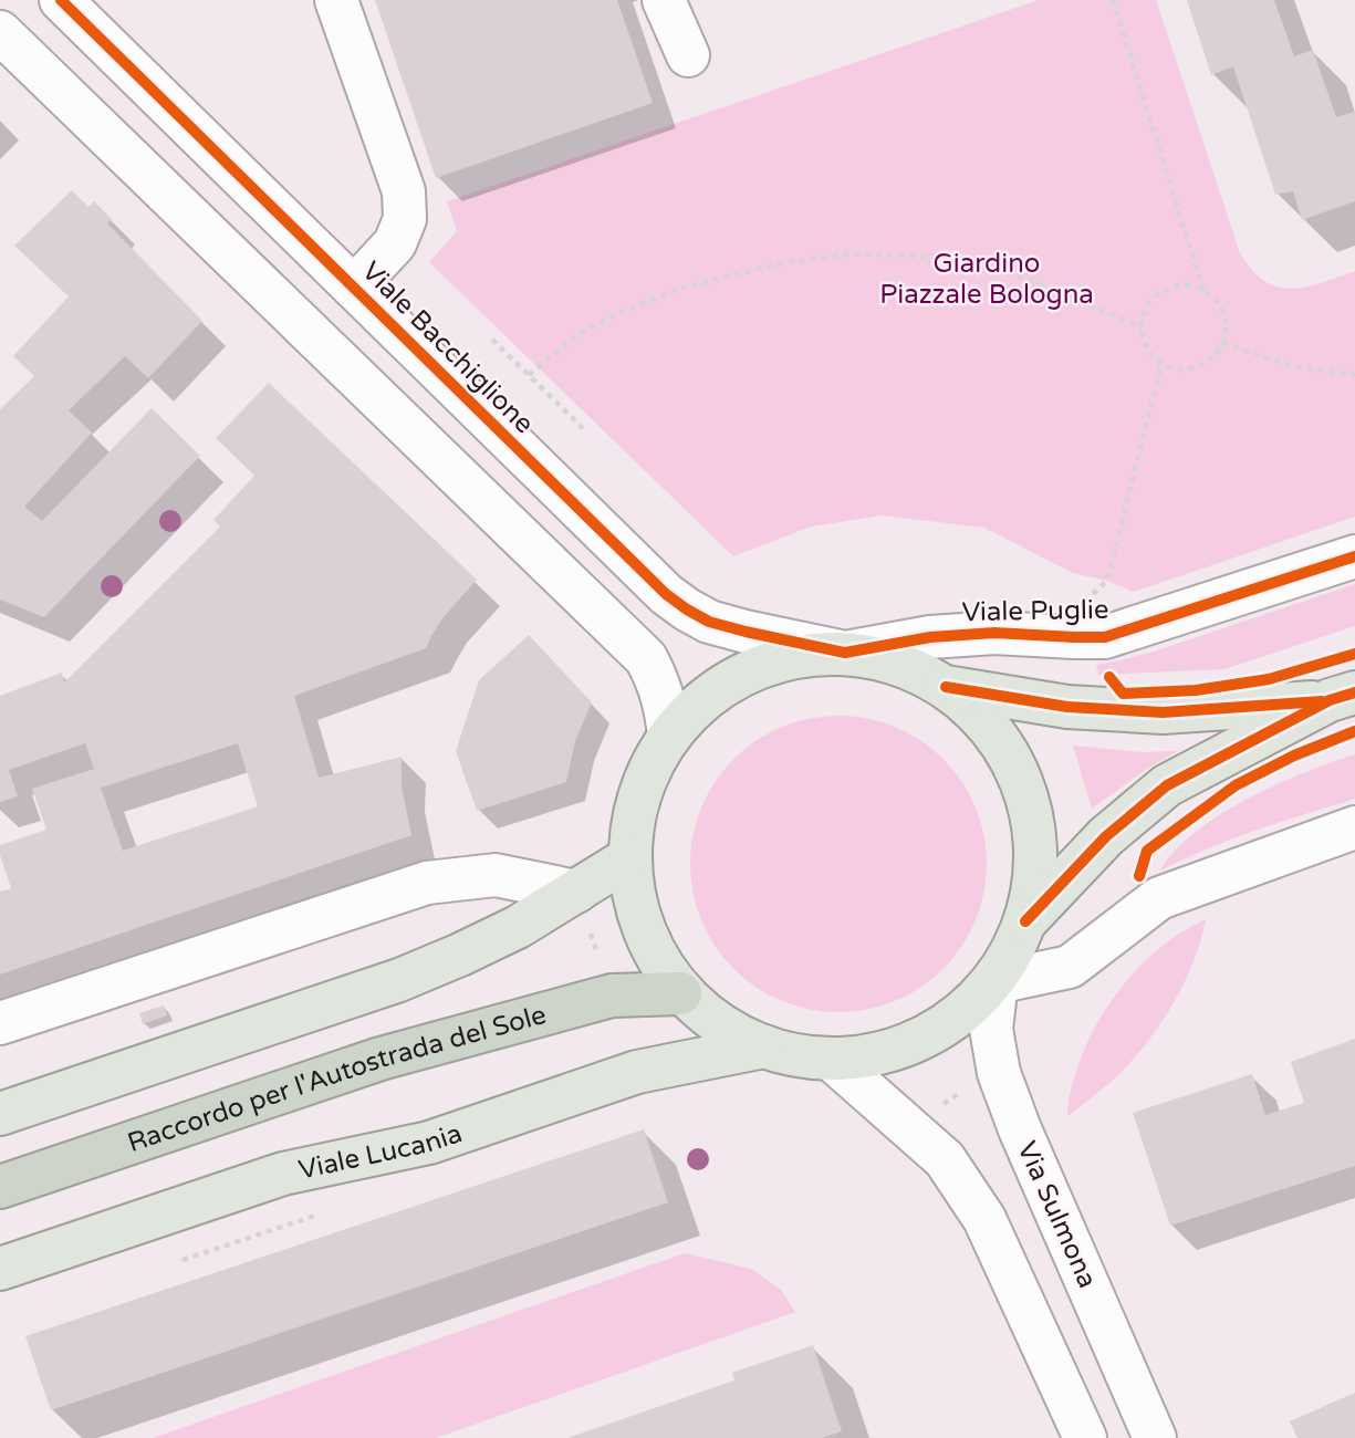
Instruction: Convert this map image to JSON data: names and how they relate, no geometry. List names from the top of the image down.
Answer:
{
  "streets": {
    "highway": ["Raccordo per l'Autostrada del Sole"],
    "main road": ["Viale Lucania"],
    "street": ["Viale Bacchiglione", "Viale Puglie", "Via Sulmona"]
  },
  "crossings": [
    ["Viale Bacchiglione", "Viale Puglie"]
  ],
  "parks": ["Giardino Piazzale Bologna"]
}
